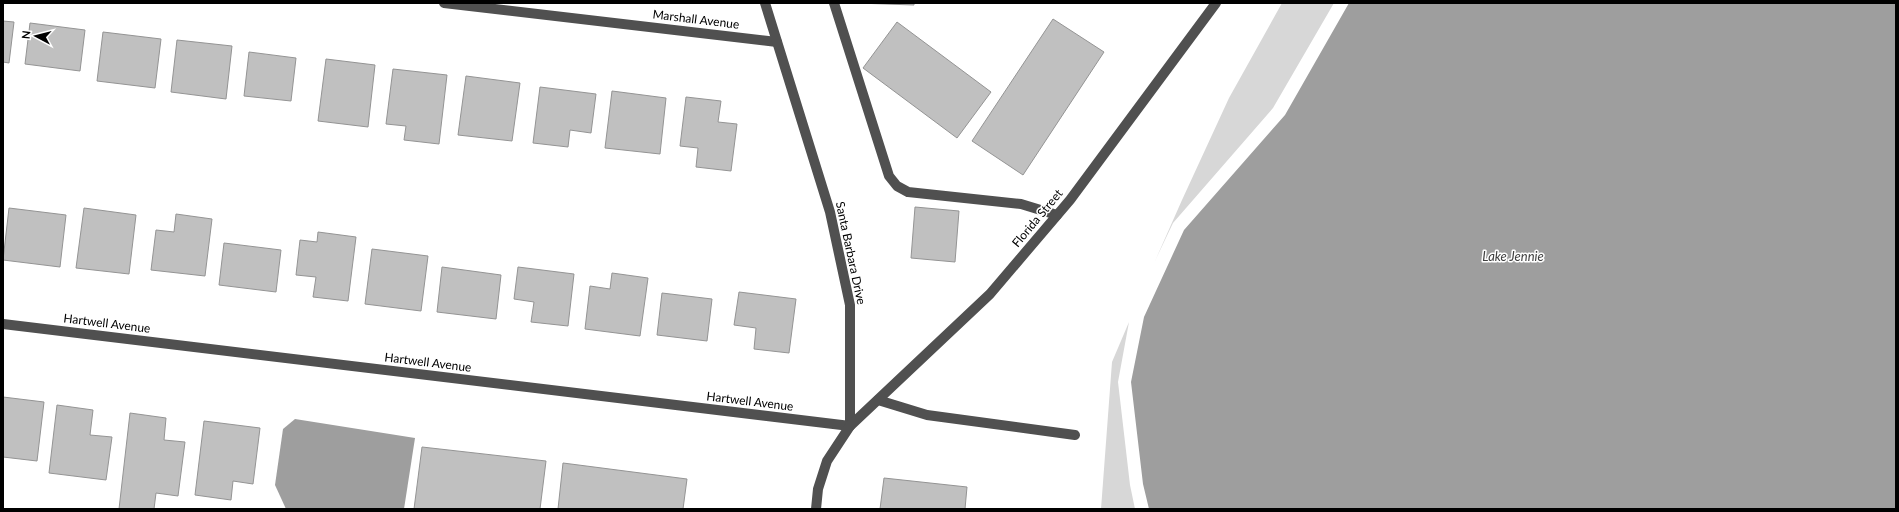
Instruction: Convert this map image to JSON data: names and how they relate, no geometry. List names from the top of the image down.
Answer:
{
  "streets": {
    "street": [
      "Marshall Avenue",
      "Florida Street",
      "Santa Barbara Drive",
      "Hartwell Avenue"
    ]
  },
  "crossings": [
    ["Marshall Avenue", "Santa Barbara Drive"],
    ["Florida Street", "Santa Barbara Drive"],
    ["Florida Street", "Hartwell Avenue"],
    ["Santa Barbara Drive", "Hartwell Avenue"]
  ],
  "water": ["Lake Jennie"],
  "north": "left"
}
